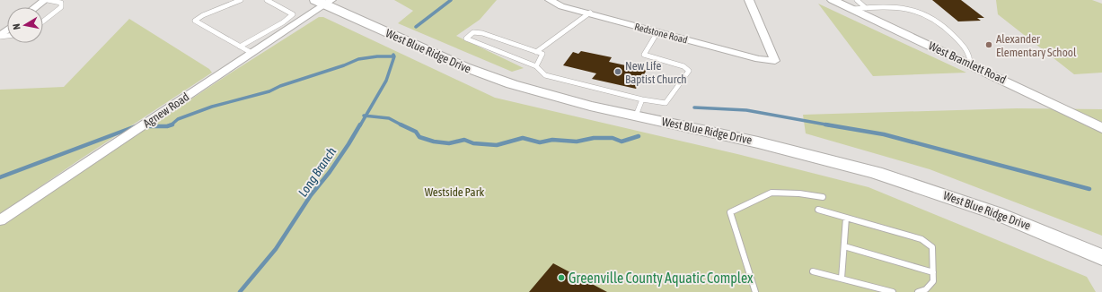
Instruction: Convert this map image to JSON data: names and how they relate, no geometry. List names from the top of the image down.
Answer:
{
  "streets": {
    "main road": ["West Blue Ridge Drive"],
    "street": ["Redstone Road", "West Bramlett Road", "Agnew Road"]
  },
  "crossings": [
    ["West Blue Ridge Drive", "Agnew Road"]
  ],
  "water": ["Long Branch"],
  "parks": ["Westside Park"],
  "places": ["Alexander Elementary School", "New Life Baptist Church", "Greenville County Aquatic Complex"],
  "north": "left"
}
